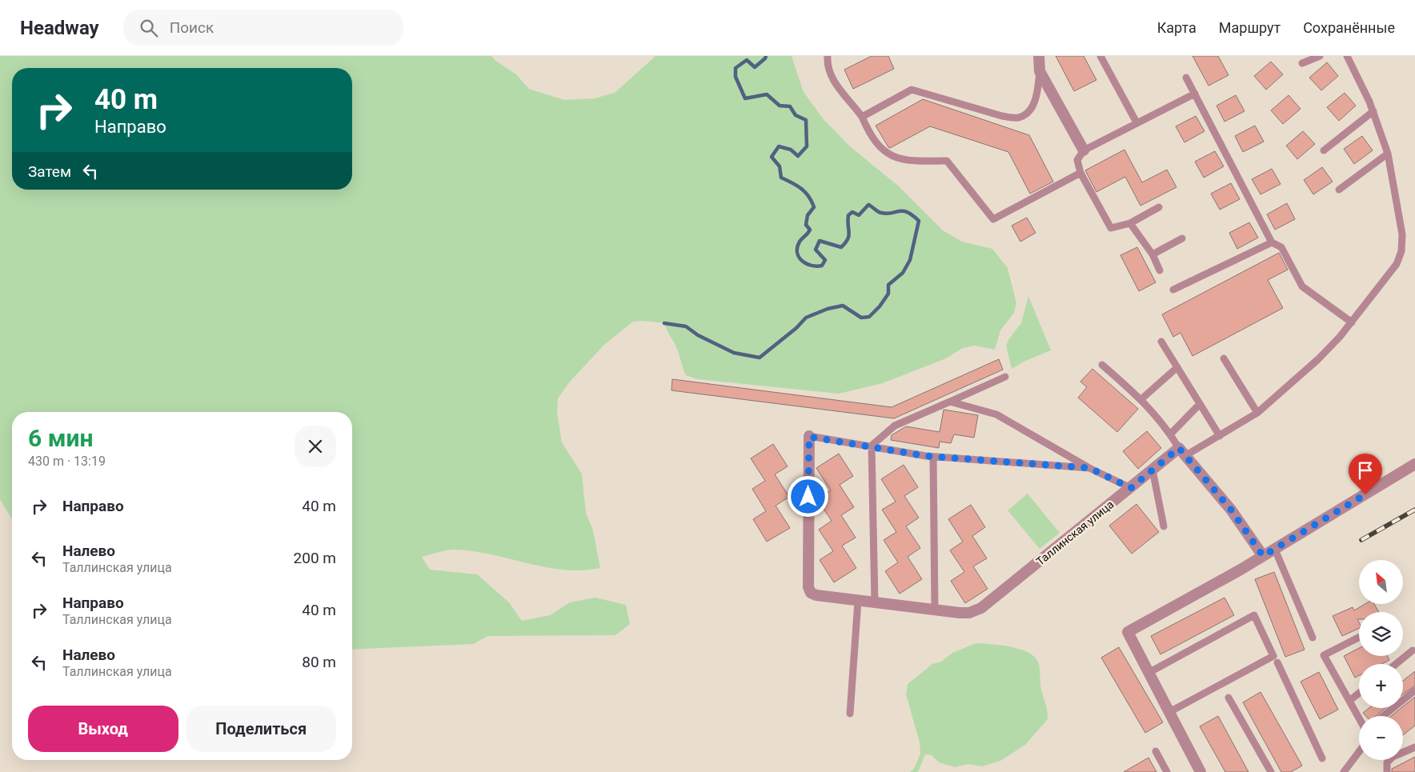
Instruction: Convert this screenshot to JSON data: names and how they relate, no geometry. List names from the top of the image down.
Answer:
{
  "streets": {
    "street": ["Таллинская улица"]
  },
  "north": "top left",
  "page": {
    "header": "Headway",
    "search": "Поиск",
    "nav": ["Карта", "Маршрут", "Сохранённые"],
    "turn": ["40 m", "Направо"],
    "then": "Затем",
    "heading": ["6 мин", "430 m · 13:19"],
    "list": [
      {
        "name": "Направо",
        "value": "40 m"
      },
      {
        "name": "Налево",
        "note": "Таллинская улица",
        "value": "200 m"
      },
      {
        "name": "Направо",
        "note": "Таллинская улица",
        "value": "40 m"
      },
      {
        "name": "Налево",
        "note": "Таллинская улица",
        "value": "80 m"
      }
    ],
    "map_buttons": ["+", "−"],
    "buttons": ["Выход", "Поделиться"]
  }
}
